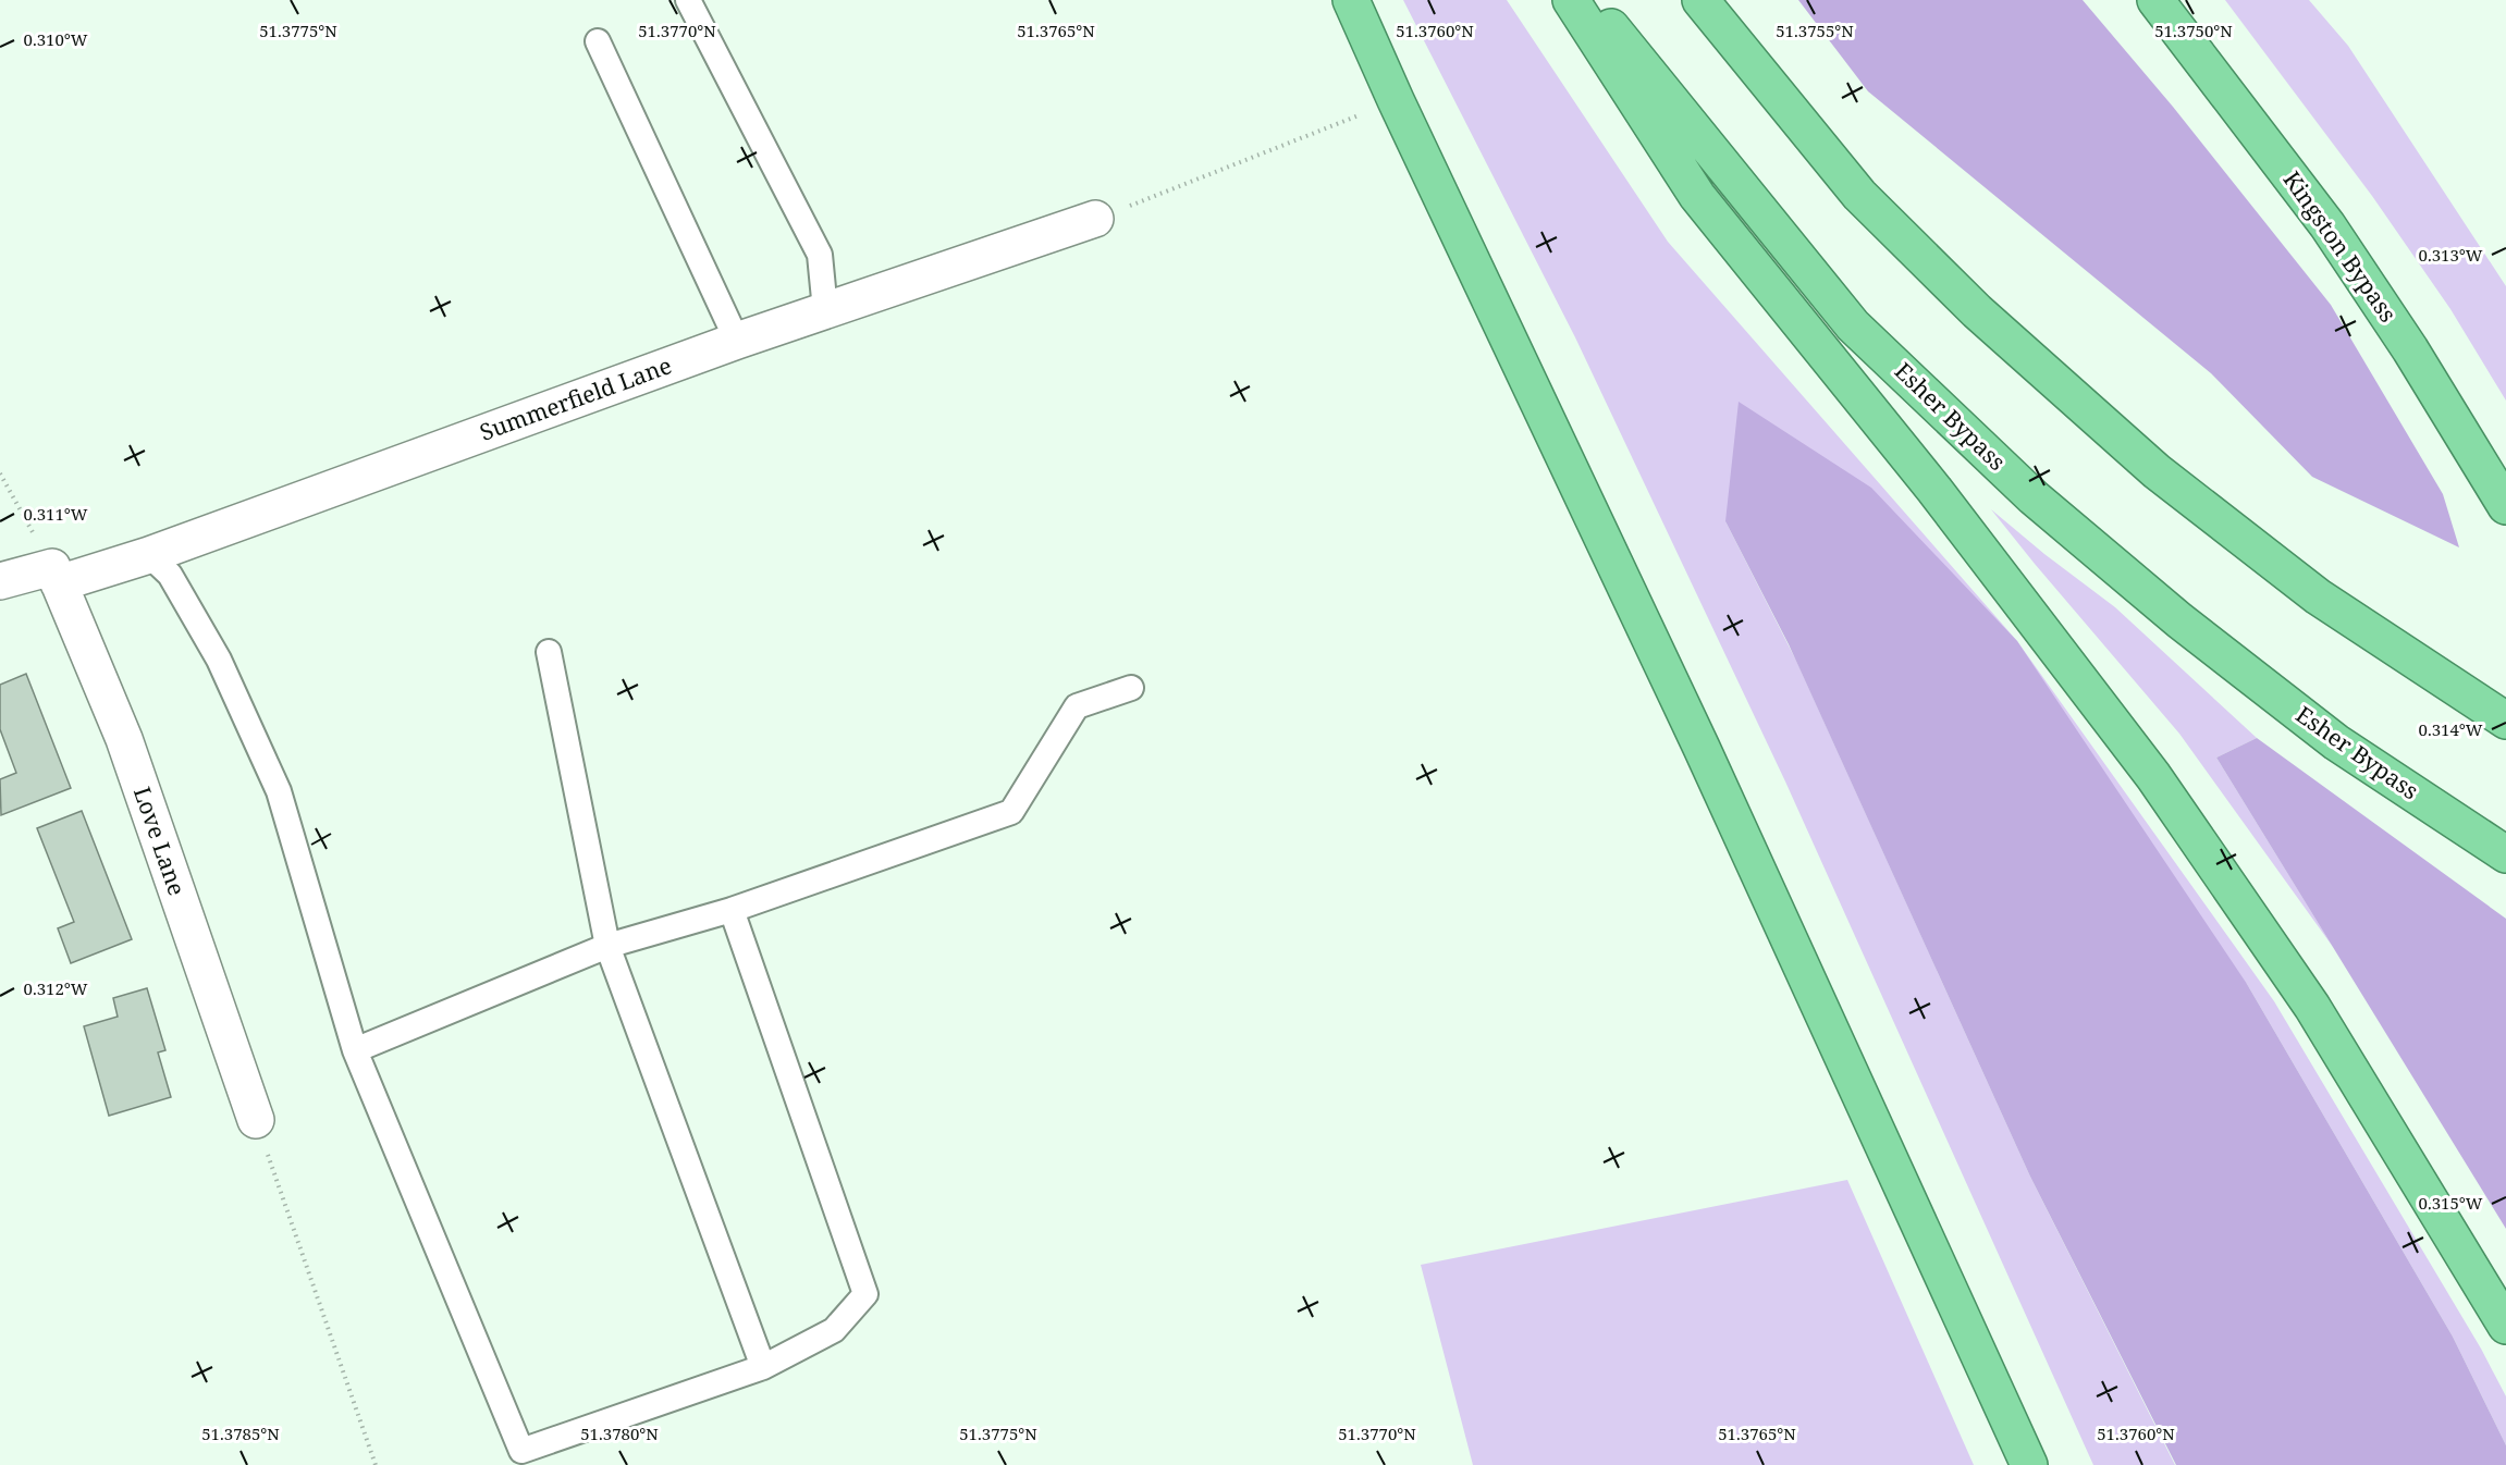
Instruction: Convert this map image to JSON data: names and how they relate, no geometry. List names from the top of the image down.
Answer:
{
  "streets": {
    "highway": ["Kingston Bypass", "Esher Bypass"],
    "street": ["Summerfield Lane", "Love Lane"]
  },
  "crossings": [
    ["Summerfield Lane", "Love Lane"]
  ],
  "coordinates": [
    "51.3765°N",
    "51.3760°N",
    "51.3755°N",
    "51.3750°N",
    "51.3775°N",
    "51.3770°N",
    "0.310°W",
    "0.313°W",
    "0.311°W",
    "0.314°W",
    "0.312°W",
    "0.315°W",
    "51.3785°N",
    "51.3780°N"
  ]
}
